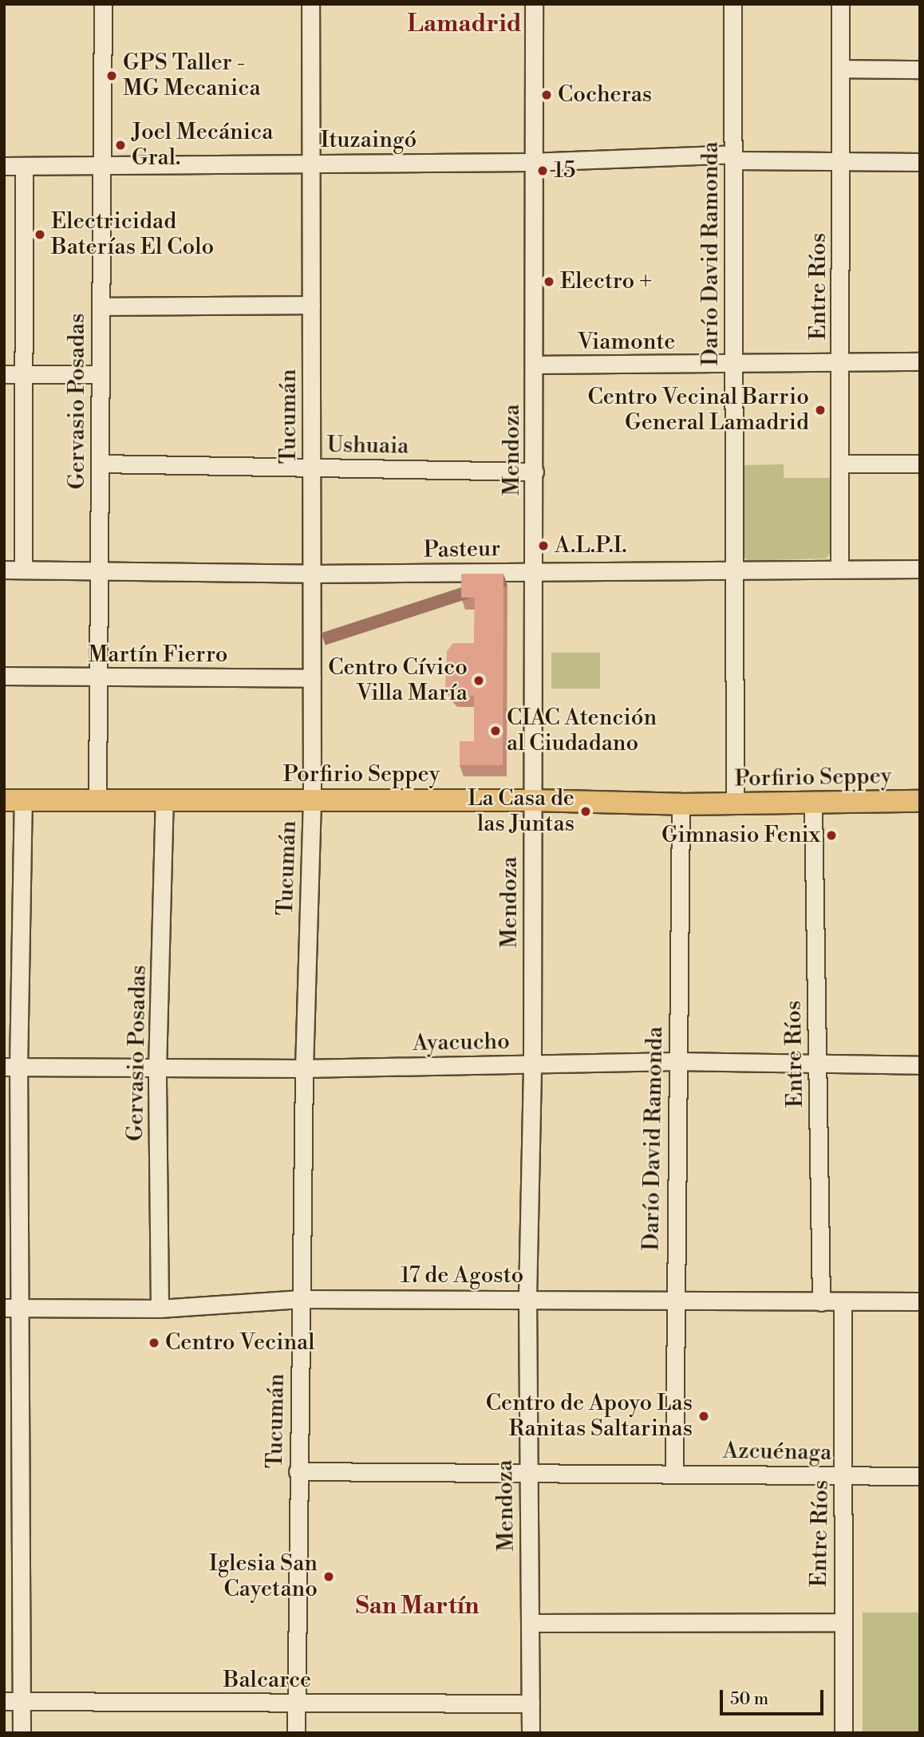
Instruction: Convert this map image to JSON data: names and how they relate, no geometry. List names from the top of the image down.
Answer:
{
  "streets": {
    "main road": ["Porfirio Seppey"],
    "street": [
      "Ituzaingó",
      "Darío David Ramonda",
      "Entre Ríos",
      "Viamonte",
      "Gervasio Posadas",
      "Tucumán",
      "Ushuaia",
      "Mendoza",
      "Pasteur",
      "Martín Fierro",
      "Ayacucho",
      "17 de Agosto",
      "Azcuénaga",
      "Balcarce"
    ]
  },
  "crossings": [
    ["Ituzaingó", "Darío David Ramonda"],
    ["Ituzaingó", "Entre Ríos"],
    ["Ituzaingó", "Gervasio Posadas"],
    ["Ituzaingó", "Tucumán"],
    ["Ituzaingó", "Mendoza"],
    ["Darío David Ramonda", "Viamonte"],
    ["Darío David Ramonda", "Pasteur"],
    ["Darío David Ramonda", "Porfirio Seppey"],
    ["Darío David Ramonda", "Ayacucho"],
    ["Darío David Ramonda", "17 de Agosto"],
    ["Darío David Ramonda", "Azcuénaga"],
    ["Entre Ríos", "Viamonte"],
    ["Entre Ríos", "Pasteur"],
    ["Entre Ríos", "Porfirio Seppey"],
    ["Entre Ríos", "Ayacucho"],
    ["Entre Ríos", "17 de Agosto"],
    ["Entre Ríos", "Azcuénaga"],
    ["Viamonte", "Mendoza"],
    ["Gervasio Posadas", "Ushuaia"],
    ["Gervasio Posadas", "Pasteur"],
    ["Gervasio Posadas", "Martín Fierro"],
    ["Gervasio Posadas", "Porfirio Seppey"],
    ["Gervasio Posadas", "Ayacucho"],
    ["Gervasio Posadas", "17 de Agosto"],
    ["Tucumán", "Ushuaia"],
    ["Tucumán", "Pasteur"],
    ["Tucumán", "Martín Fierro"],
    ["Tucumán", "Porfirio Seppey"],
    ["Tucumán", "Ayacucho"],
    ["Tucumán", "17 de Agosto"],
    ["Tucumán", "Azcuénaga"],
    ["Tucumán", "Balcarce"],
    ["Ushuaia", "Mendoza"],
    ["Mendoza", "Pasteur"],
    ["Mendoza", "Porfirio Seppey"],
    ["Mendoza", "Ayacucho"],
    ["Mendoza", "17 de Agosto"],
    ["Mendoza", "Azcuénaga"],
    ["Mendoza", "Balcarce"]
  ],
  "districts": ["Lamadrid", "San Martín"],
  "places": [
    "GPS Taller - MG Mecanica",
    "Cocheras",
    "Joel Mecánica Gral.",
    "15",
    "Electricidad Baterías El Colo",
    "Electro +",
    "Centro Vecinal Barrio General Lamadrid",
    "A.L.P.I.",
    "Centro Cívico Villa María",
    "CIAC Atención al Ciudadano",
    "La Casa de las Juntas",
    "Gimnasio Fenix",
    "Centro Vecinal",
    "Centro de Apoyo Las Ranitas Saltarinas",
    "Iglesia San Cayetano"
  ],
  "scale_bar": "50 m"
}
